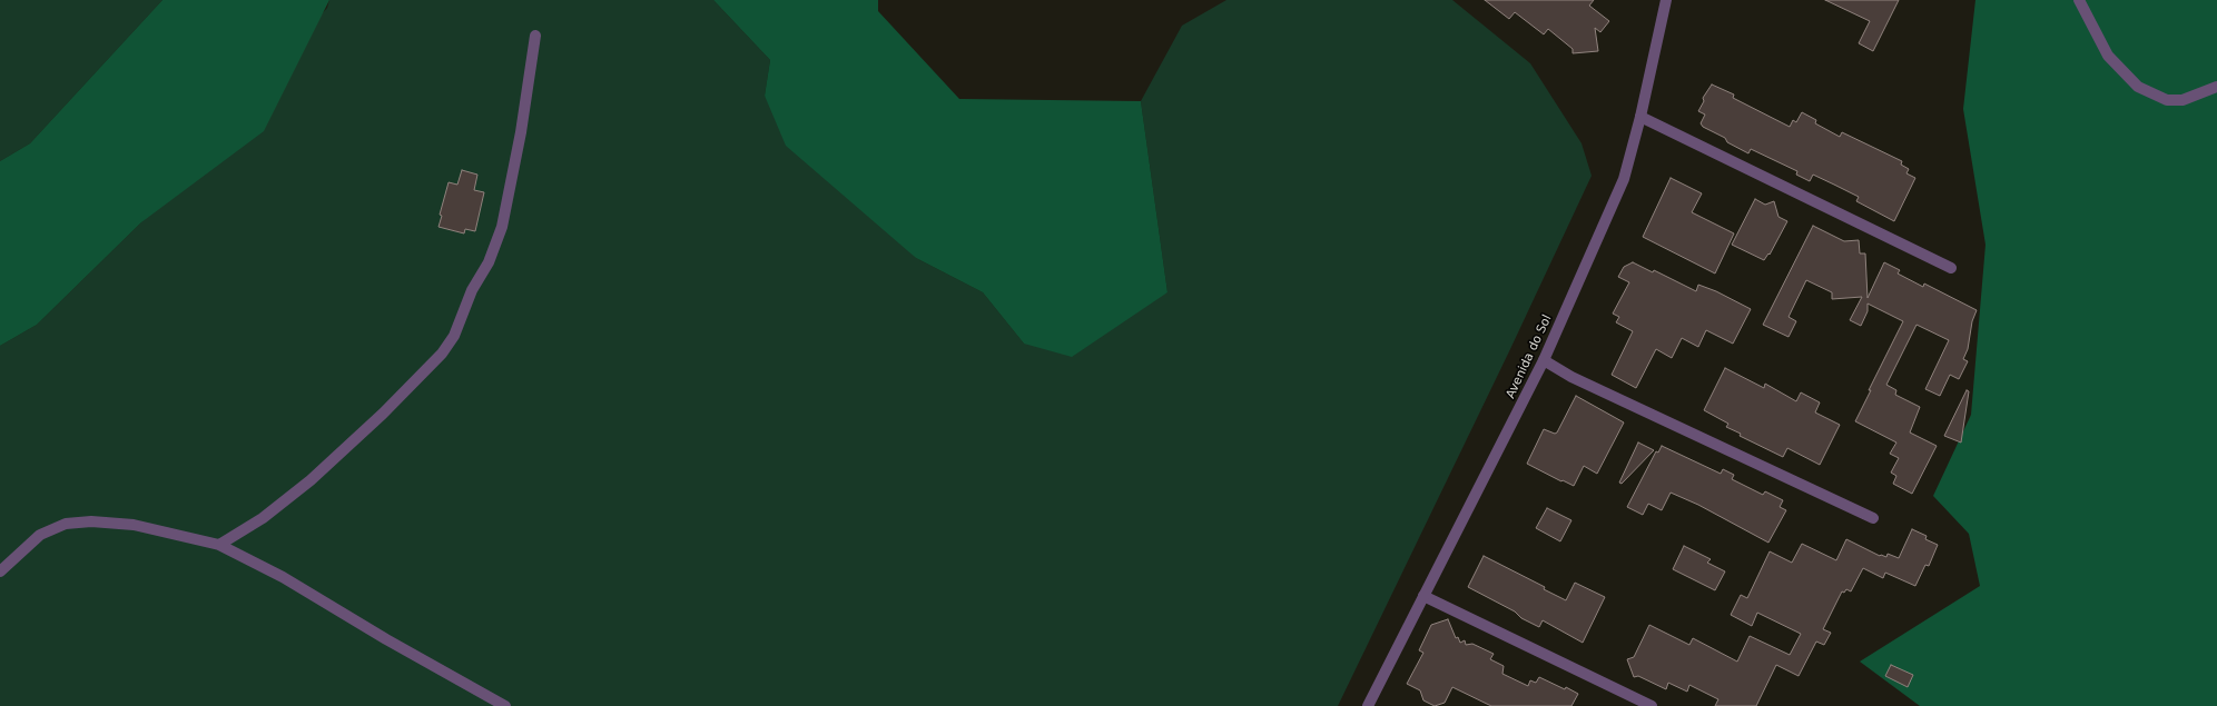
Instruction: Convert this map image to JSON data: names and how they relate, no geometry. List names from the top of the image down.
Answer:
{
  "streets": {
    "street": ["Avenida do Sol"]
  }
}
